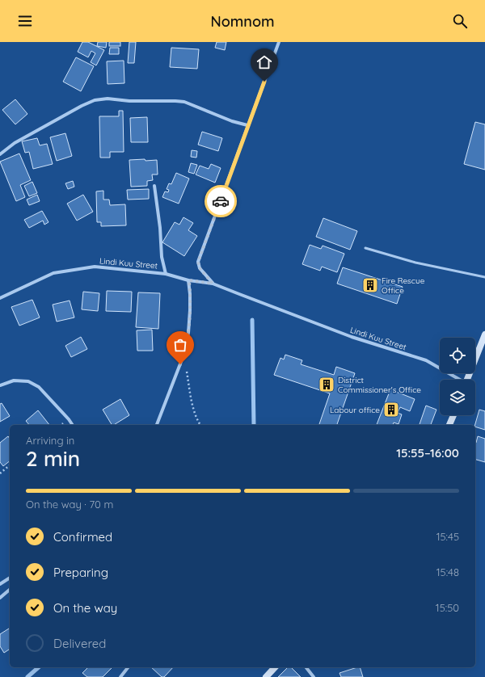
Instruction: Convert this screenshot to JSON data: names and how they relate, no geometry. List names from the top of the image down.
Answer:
{
  "streets": {
    "street": ["Lindi Kuu Street"]
  },
  "places": {
    "building": ["Fire Rescue Office", "District Commissioner's Office", "Labour office"]
  },
  "page": {
    "header": "Nomnom",
    "heading": ["2 min", "Arriving in", "15:55–16:00"],
    "bar": "On the way · 70 m",
    "list": [
      ["Confirmed", "15:45"],
      ["Preparing", "15:48"],
      ["On the way", "15:50"],
      "Delivered"
    ]
  }
}
